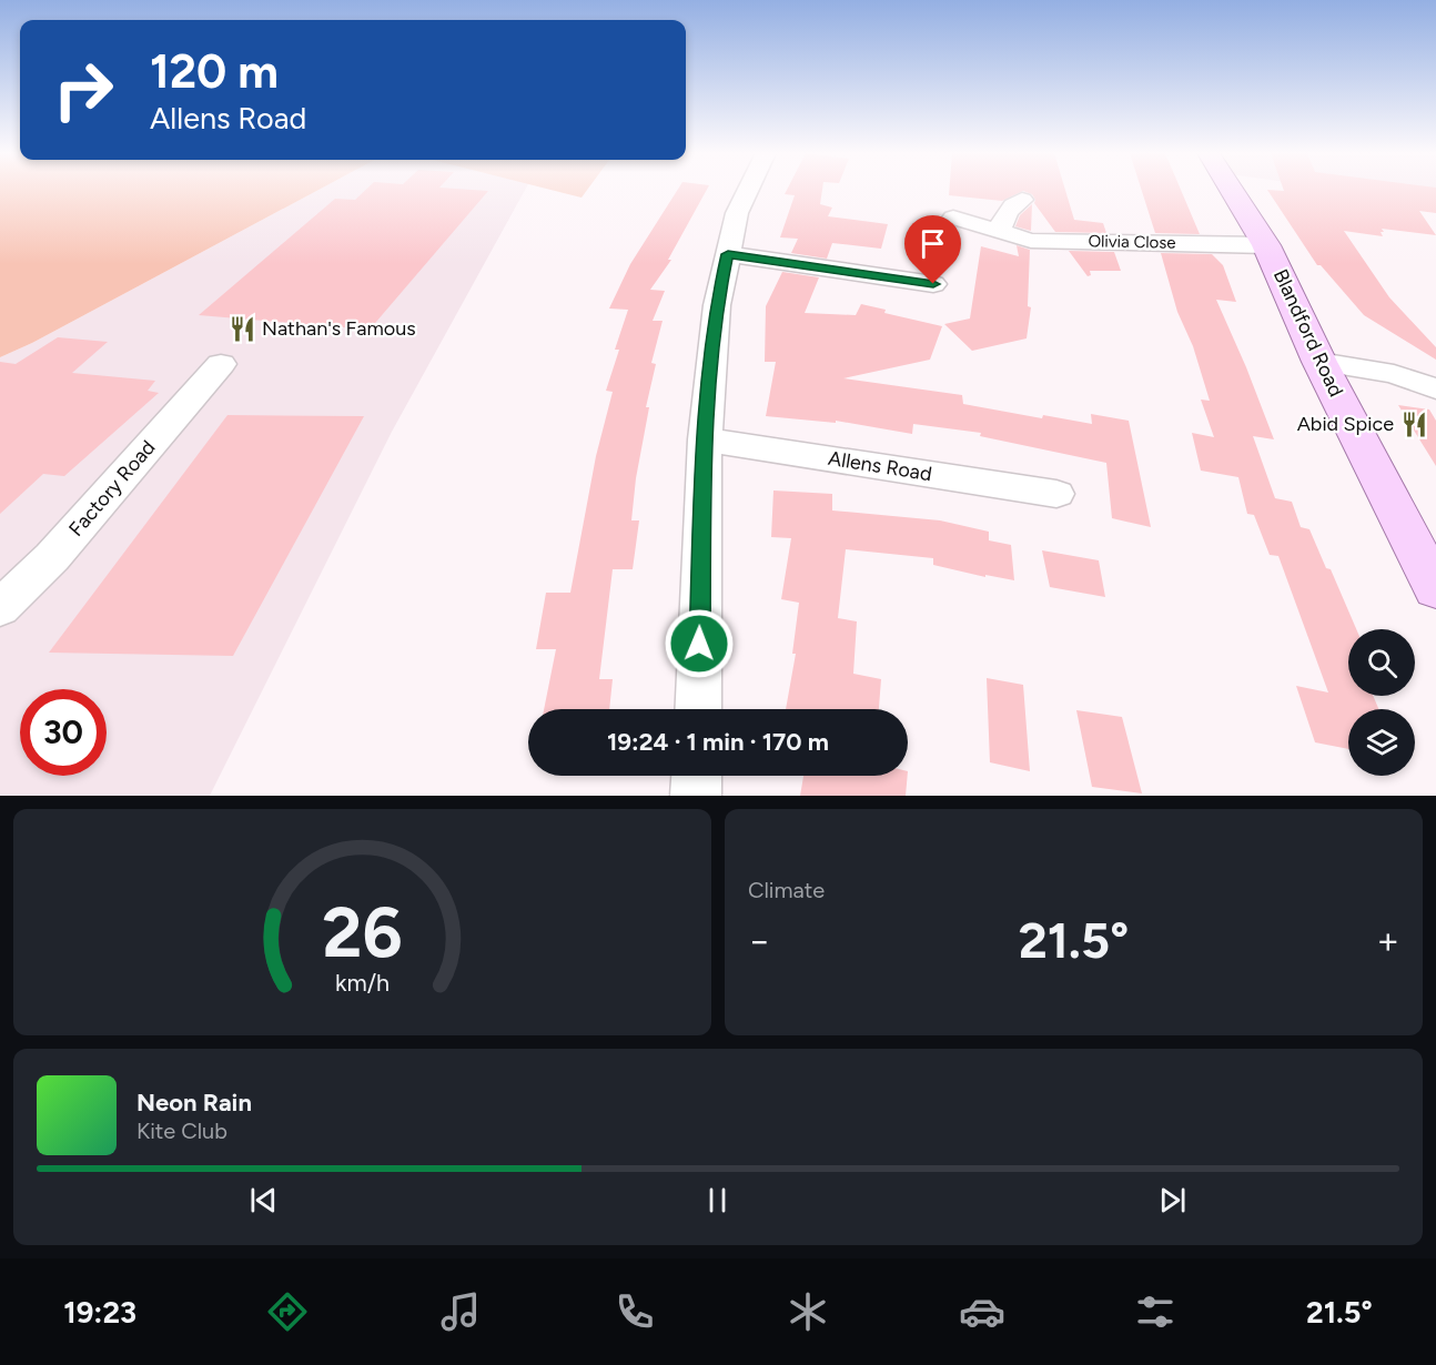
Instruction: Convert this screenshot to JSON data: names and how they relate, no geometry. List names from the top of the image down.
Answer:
{
  "streets": {
    "main road": ["Blandford Road"],
    "street": ["Olivia Close", "Allens Road", "Factory Road"]
  },
  "crossings": [
    ["Olivia Close", "Blandford Road"]
  ],
  "places": {
    "restaurant": ["Nathan's Famous", "Abid Spice"]
  },
  "page": {
    "turn": ["120 m", "Allens Road"],
    "limit": "30",
    "trip": "19:24 · 1 min · 170 m",
    "tile": "Climate",
    "heat": ["−", "21.5°", "+"],
    "song": ["Neon Rain", "Kite Club"],
    "tabs": ["19:23", "21.5°"],
    "gauge": ["26", "km/h"]
  }
}
